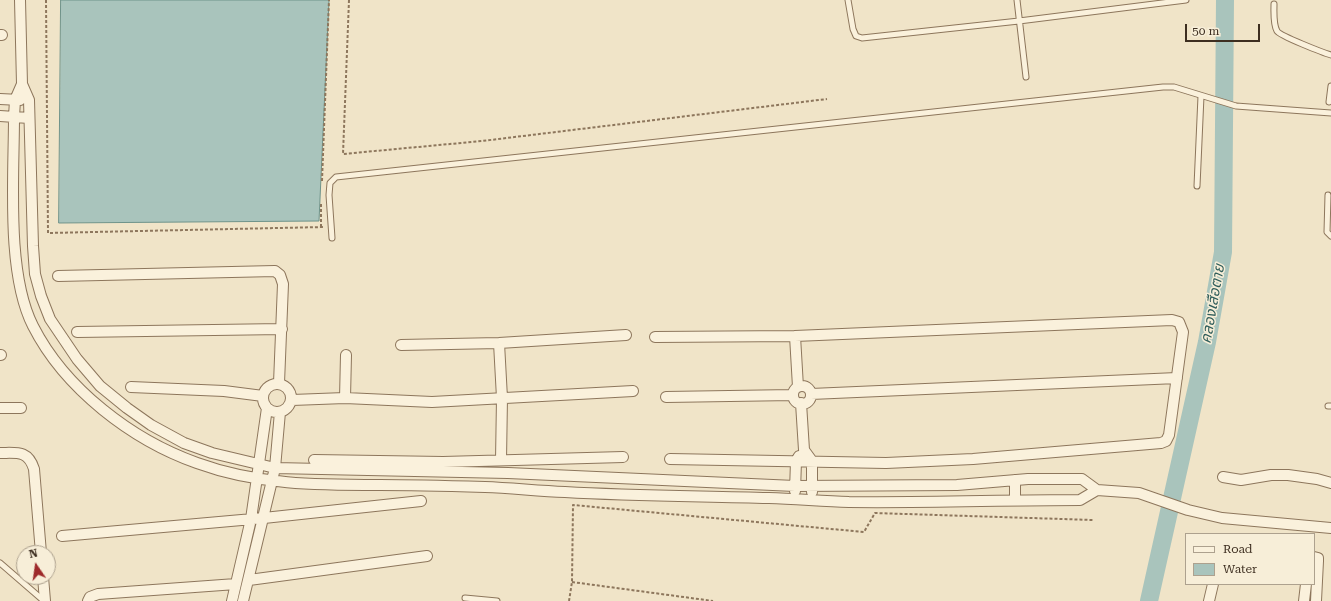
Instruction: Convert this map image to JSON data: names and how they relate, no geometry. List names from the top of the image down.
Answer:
{
  "water": ["คลองเสือตาย"],
  "legend": ["Road", "Water"],
  "scale_bar": "50 m",
  "north": "top"
}
